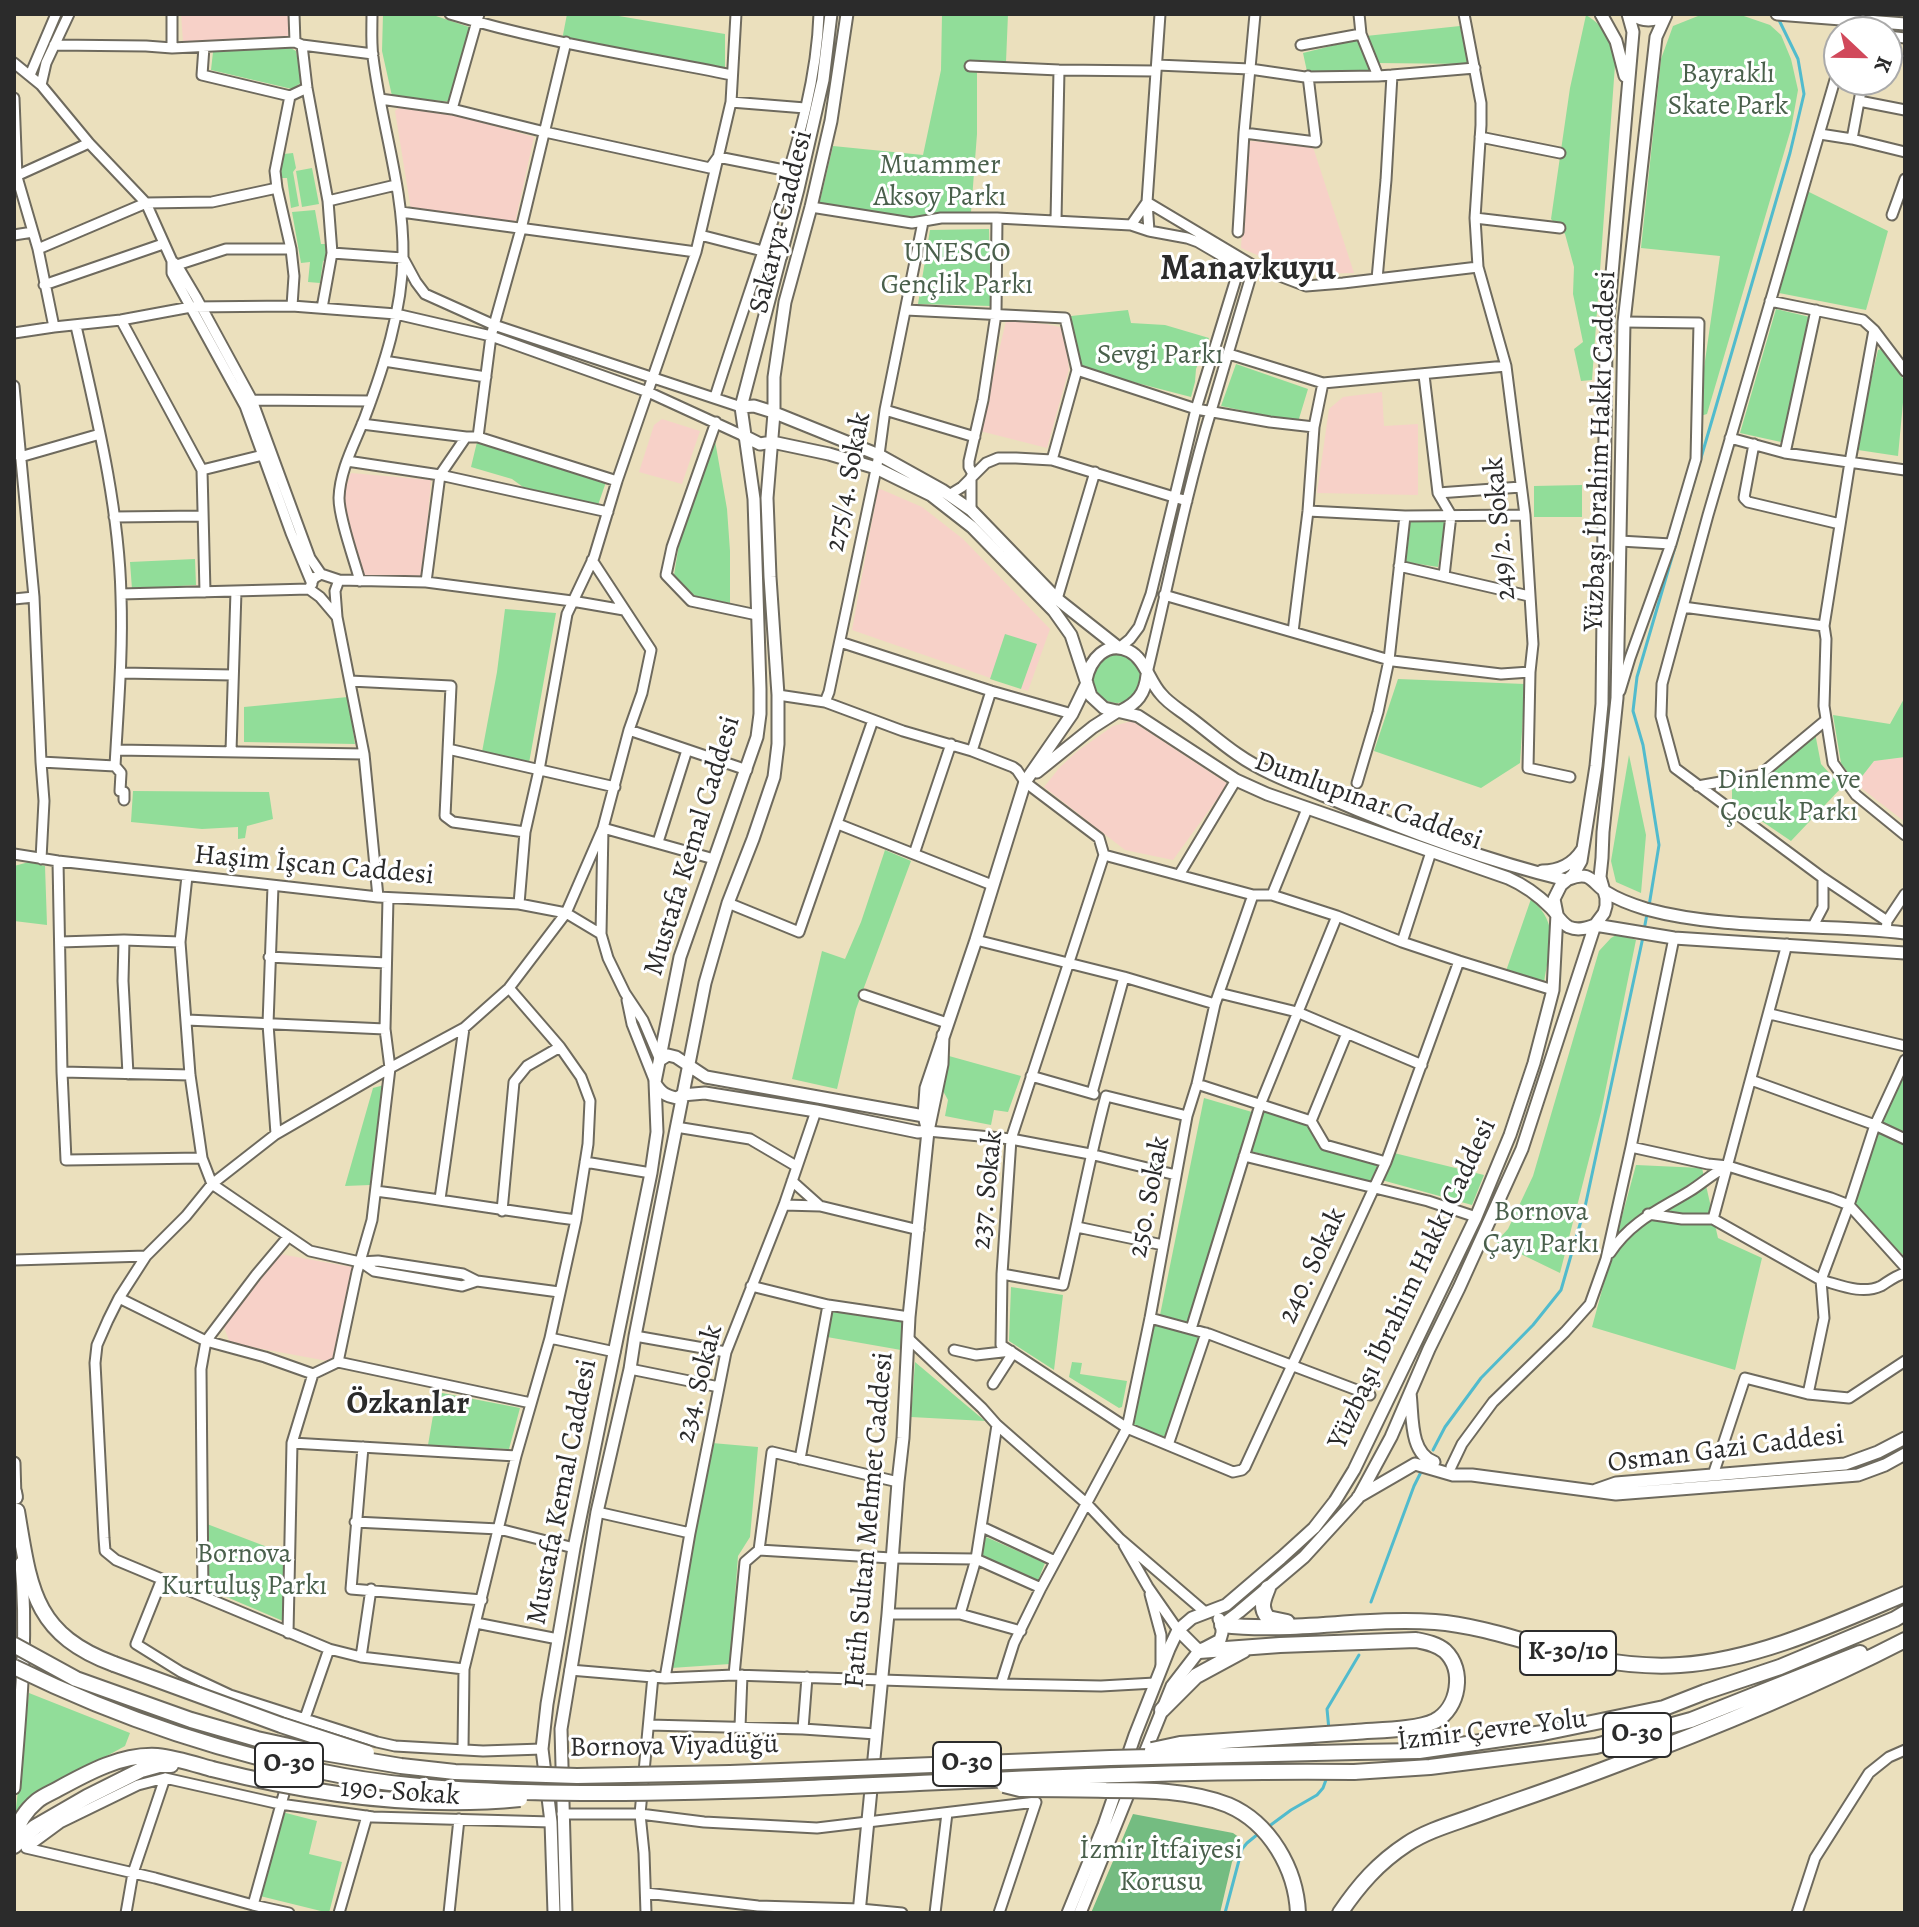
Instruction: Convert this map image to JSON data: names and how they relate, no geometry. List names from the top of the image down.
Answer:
{
  "streets": {
    "highway": [
      "K-30/10",
      "İzmir Çevre Yolu",
      "O-30",
      "Bornova Viyadüğü"
    ],
    "main road": [
      "Sakarya Caddesi",
      "Yüzbaşı İbrahim Hakkı Caddesi",
      "Dumlupınar Caddesi",
      "Mustafa Kemal Caddesi",
      "Osman Gazi Caddesi",
      "Fatih Sultan Mehmet Caddesi"
    ],
    "street": [
      "275/4. Sokak",
      "249/2. Sokak",
      "Haşim İşcan Caddesi",
      "237. Sokak",
      "250. Sokak",
      "240. Sokak",
      "234. Sokak",
      "190. Sokak"
    ]
  },
  "crossings": [
    ["Sakarya Caddesi", "Mustafa Kemal Caddesi"],
    ["Yüzbaşı İbrahim Hakkı Caddesi", "Dumlupınar Caddesi"],
    ["Yüzbaşı İbrahim Hakkı Caddesi", "Osman Gazi Caddesi"],
    ["Yüzbaşı İbrahim Hakkı Caddesi", "K-30/10"],
    ["Mustafa Kemal Caddesi", "190. Sokak"],
    ["250. Sokak", "240. Sokak"],
    ["İzmir Çevre Yolu", "Bornova Viyadüğü"]
  ],
  "districts": ["Manavkuyu", "Özkanlar"],
  "parks": [
    "Bayraklı Skate Park",
    "Muammer Aksoy Parkı",
    "UNESCO Gençlik Parkı",
    "Sevgi Parkı",
    "Dinlenme ve Çocuk Parkı",
    "Bornova Çayı Parkı",
    "Bornova Kurtuluş Parkı",
    "İzmir İtfaiyesi Korusu"
  ],
  "north": "right"
}
